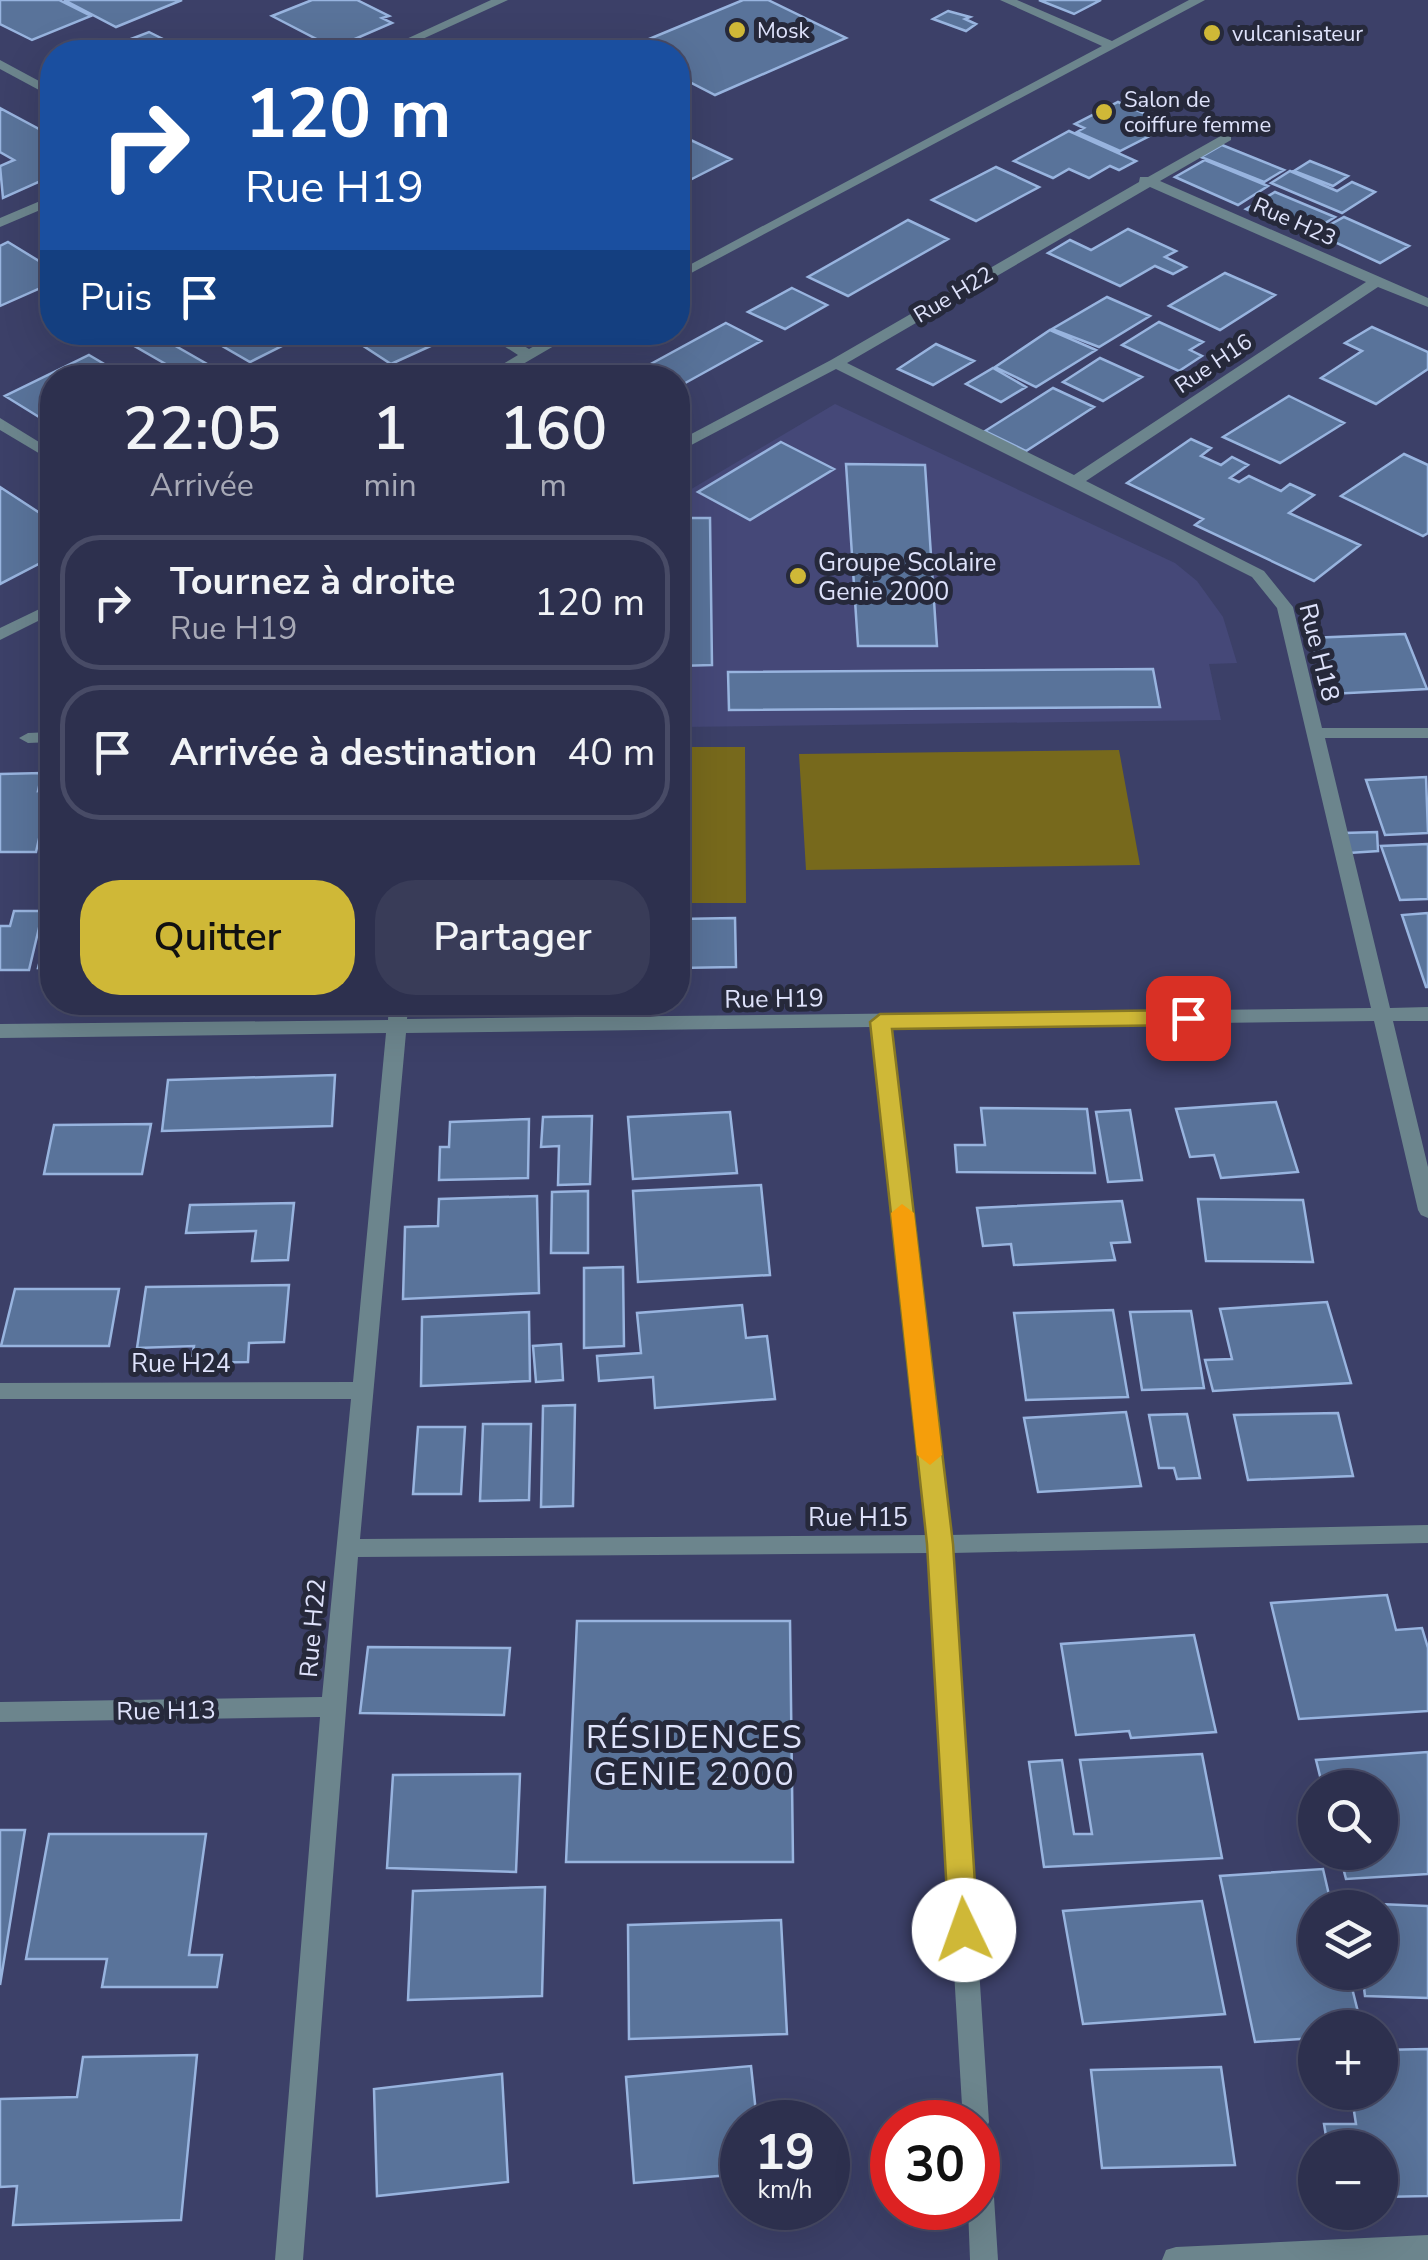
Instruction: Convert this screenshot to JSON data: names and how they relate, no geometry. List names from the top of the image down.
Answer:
{
  "streets": {
    "street": [
      "Rue H23",
      "Rue H22",
      "Rue H16",
      "Rue H18",
      "Rue H19",
      "Rue H24",
      "Rue H15",
      "Rue H13"
    ]
  },
  "crossings": [
    ["Rue H23", "Rue H22"],
    ["Rue H23", "Rue H16"],
    ["Rue H22", "Rue H18"],
    ["Rue H22", "Rue H19"],
    ["Rue H22", "Rue H24"],
    ["Rue H22", "Rue H15"],
    ["Rue H22", "Rue H13"],
    ["Rue H16", "Rue H18"],
    ["Rue H18", "Rue H19"]
  ],
  "districts": ["RÉSIDENCES GENIE 2000"],
  "places": [
    "Mosk",
    "vulcanisateur",
    "Salon de coiffure femme",
    "Groupe Scolaire Genie 2000"
  ],
  "page": {
    "turn": ["120 m", "Rue H19"],
    "then": "Puis",
    "eta": [
      "22:05",
      "Arrivée",
      "1",
      "min",
      "160",
      "m"
    ],
    "list": [
      {
        "name": "Tournez à droite",
        "note": "Rue H19",
        "value": "120 m"
      },
      {
        "name": "Arrivée à destination",
        "value": "40 m"
      }
    ],
    "buttons": ["Quitter", "Partager"],
    "map_buttons": ["+", "−"],
    "speed": "19 km/h",
    "limit": "30"
  }
}
